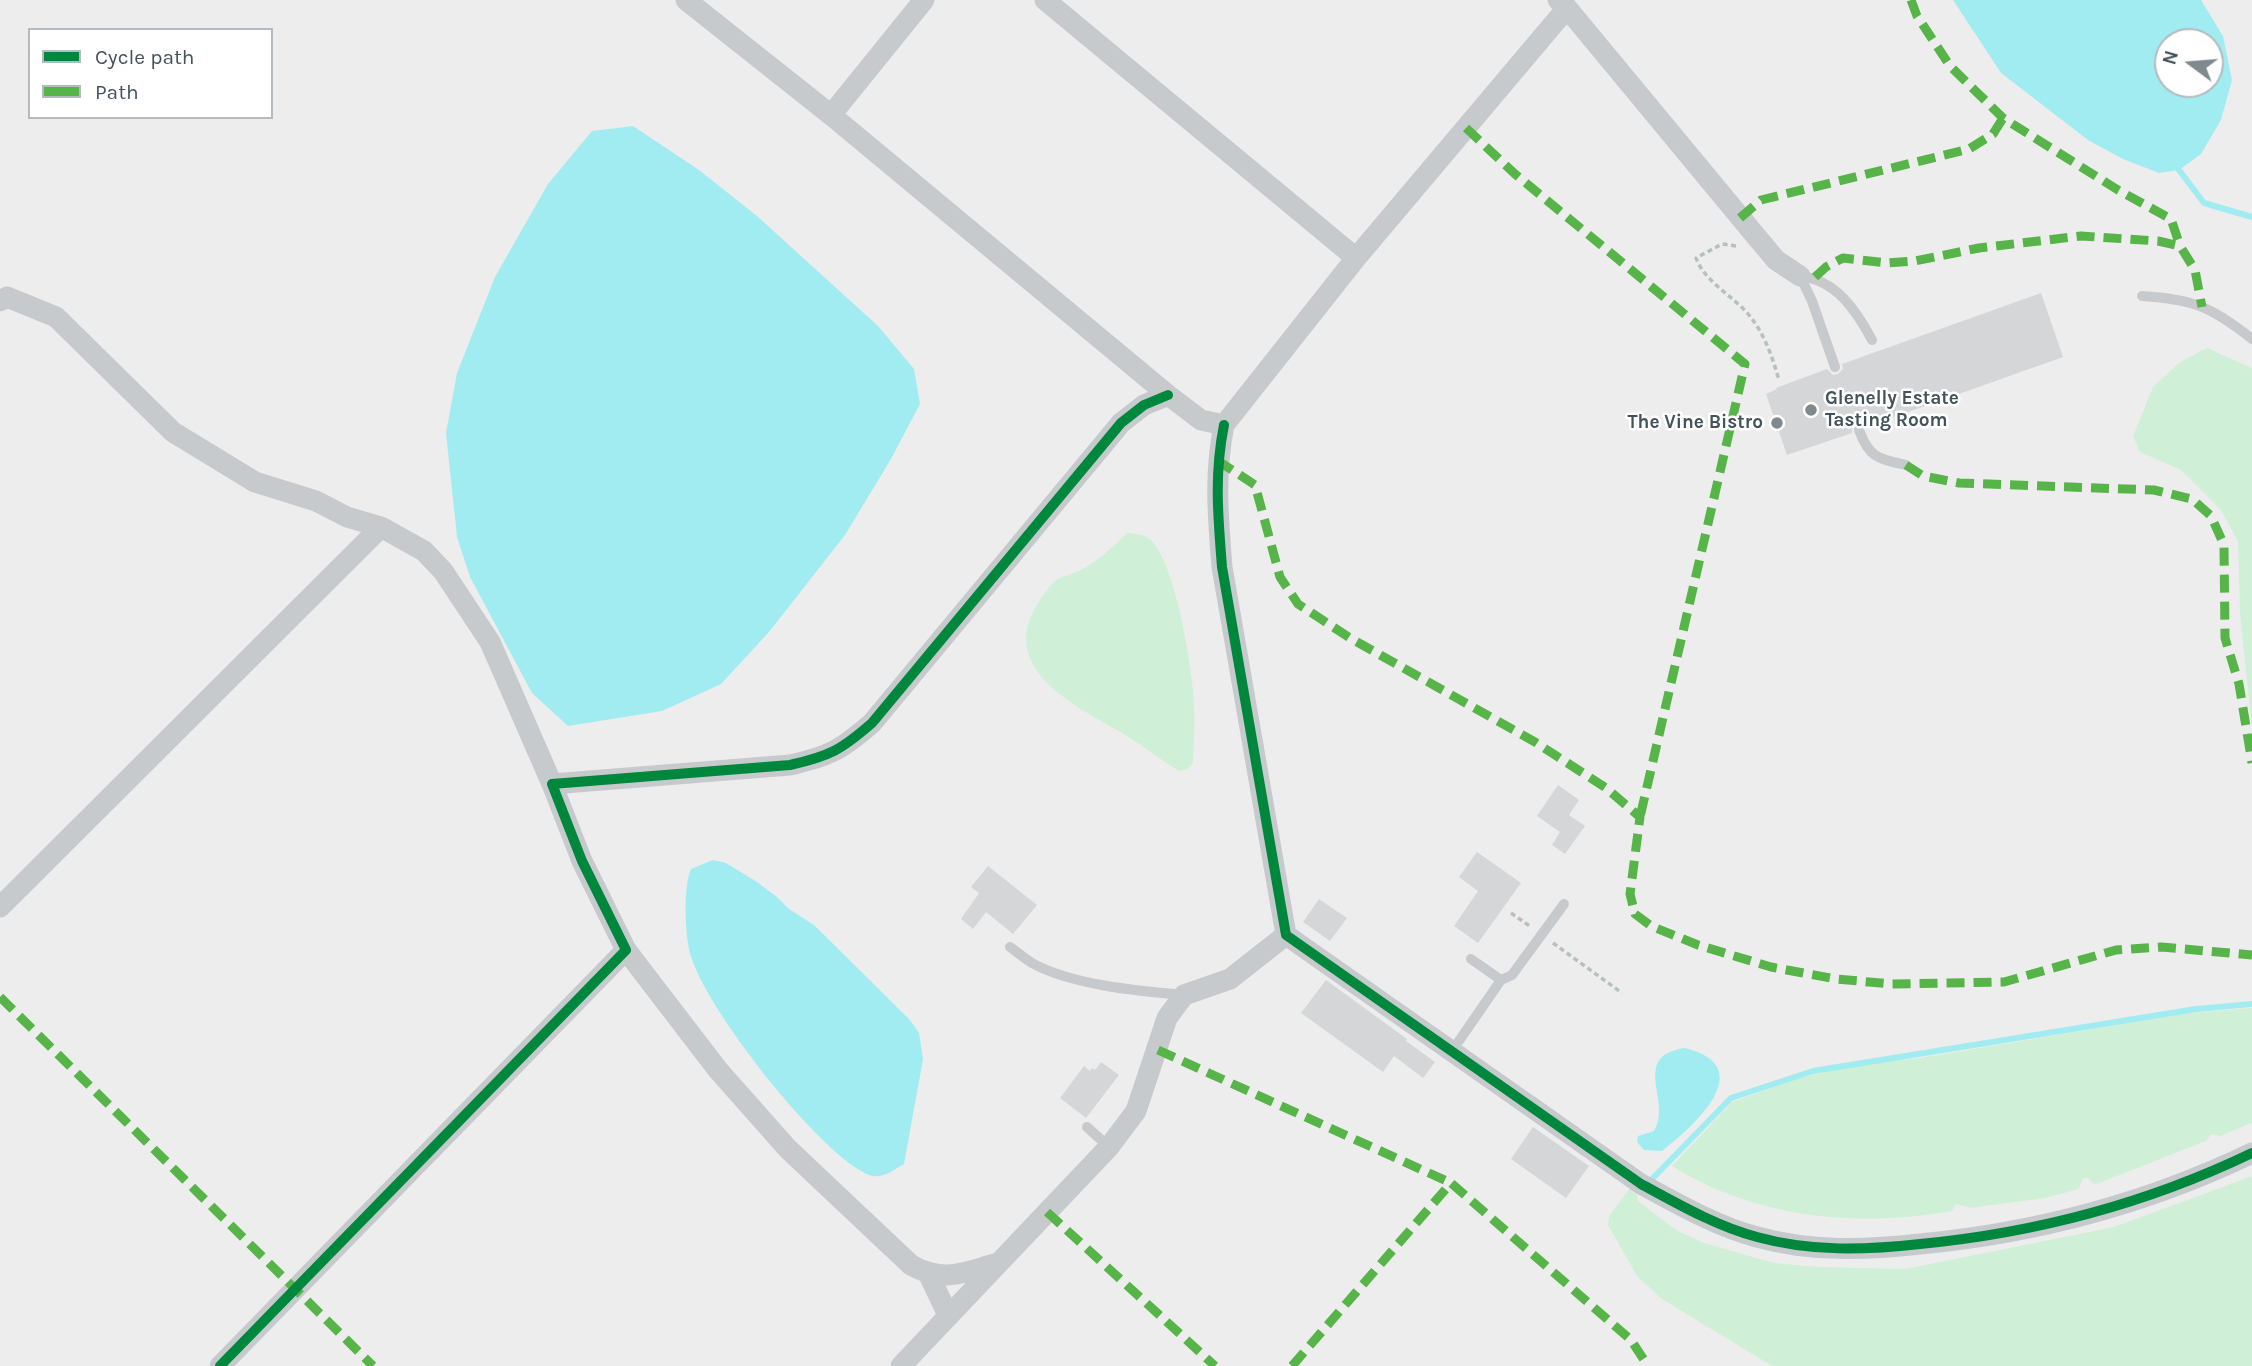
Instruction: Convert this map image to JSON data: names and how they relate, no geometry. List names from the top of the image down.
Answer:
{
  "places": ["Glenelly Estate Tasting Room", "The Vine Bistro"],
  "legend": ["Cycle path", "Path"],
  "north": "left"
}
